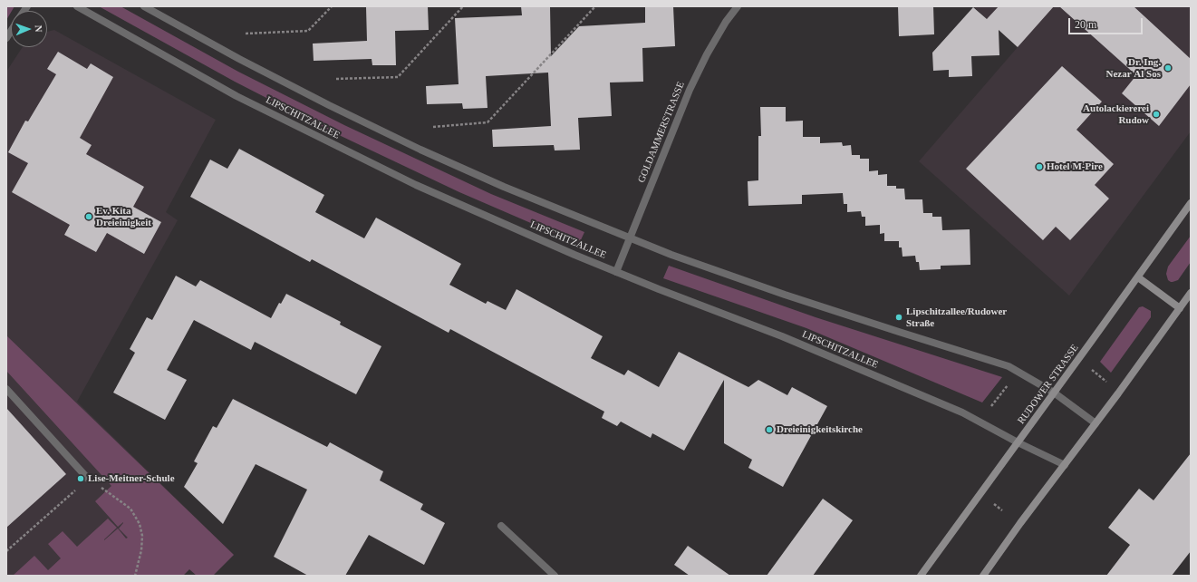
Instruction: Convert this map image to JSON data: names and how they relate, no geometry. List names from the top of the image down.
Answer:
{
  "streets": {
    "main road": ["RUDOWER STRASSE"],
    "street": ["LIPSCHITZALLEE", "GOLDAMMERSTRASSE"]
  },
  "crossings": [
    ["LIPSCHITZALLEE", "GOLDAMMERSTRASSE"],
    ["LIPSCHITZALLEE", "RUDOWER STRASSE"]
  ],
  "places": [
    "Dr. Ing. Nezar Al Sos",
    "Autolackiererei Rudow",
    "Hotel M-Pire",
    "Ev. Kita Dreieinigkeit",
    "Lipschitzallee/Rudower Straße",
    "Dreieinigkeitskirche",
    "Lise-Meitner-Schule"
  ],
  "scale_bar": "20 m",
  "north": "right"
}
